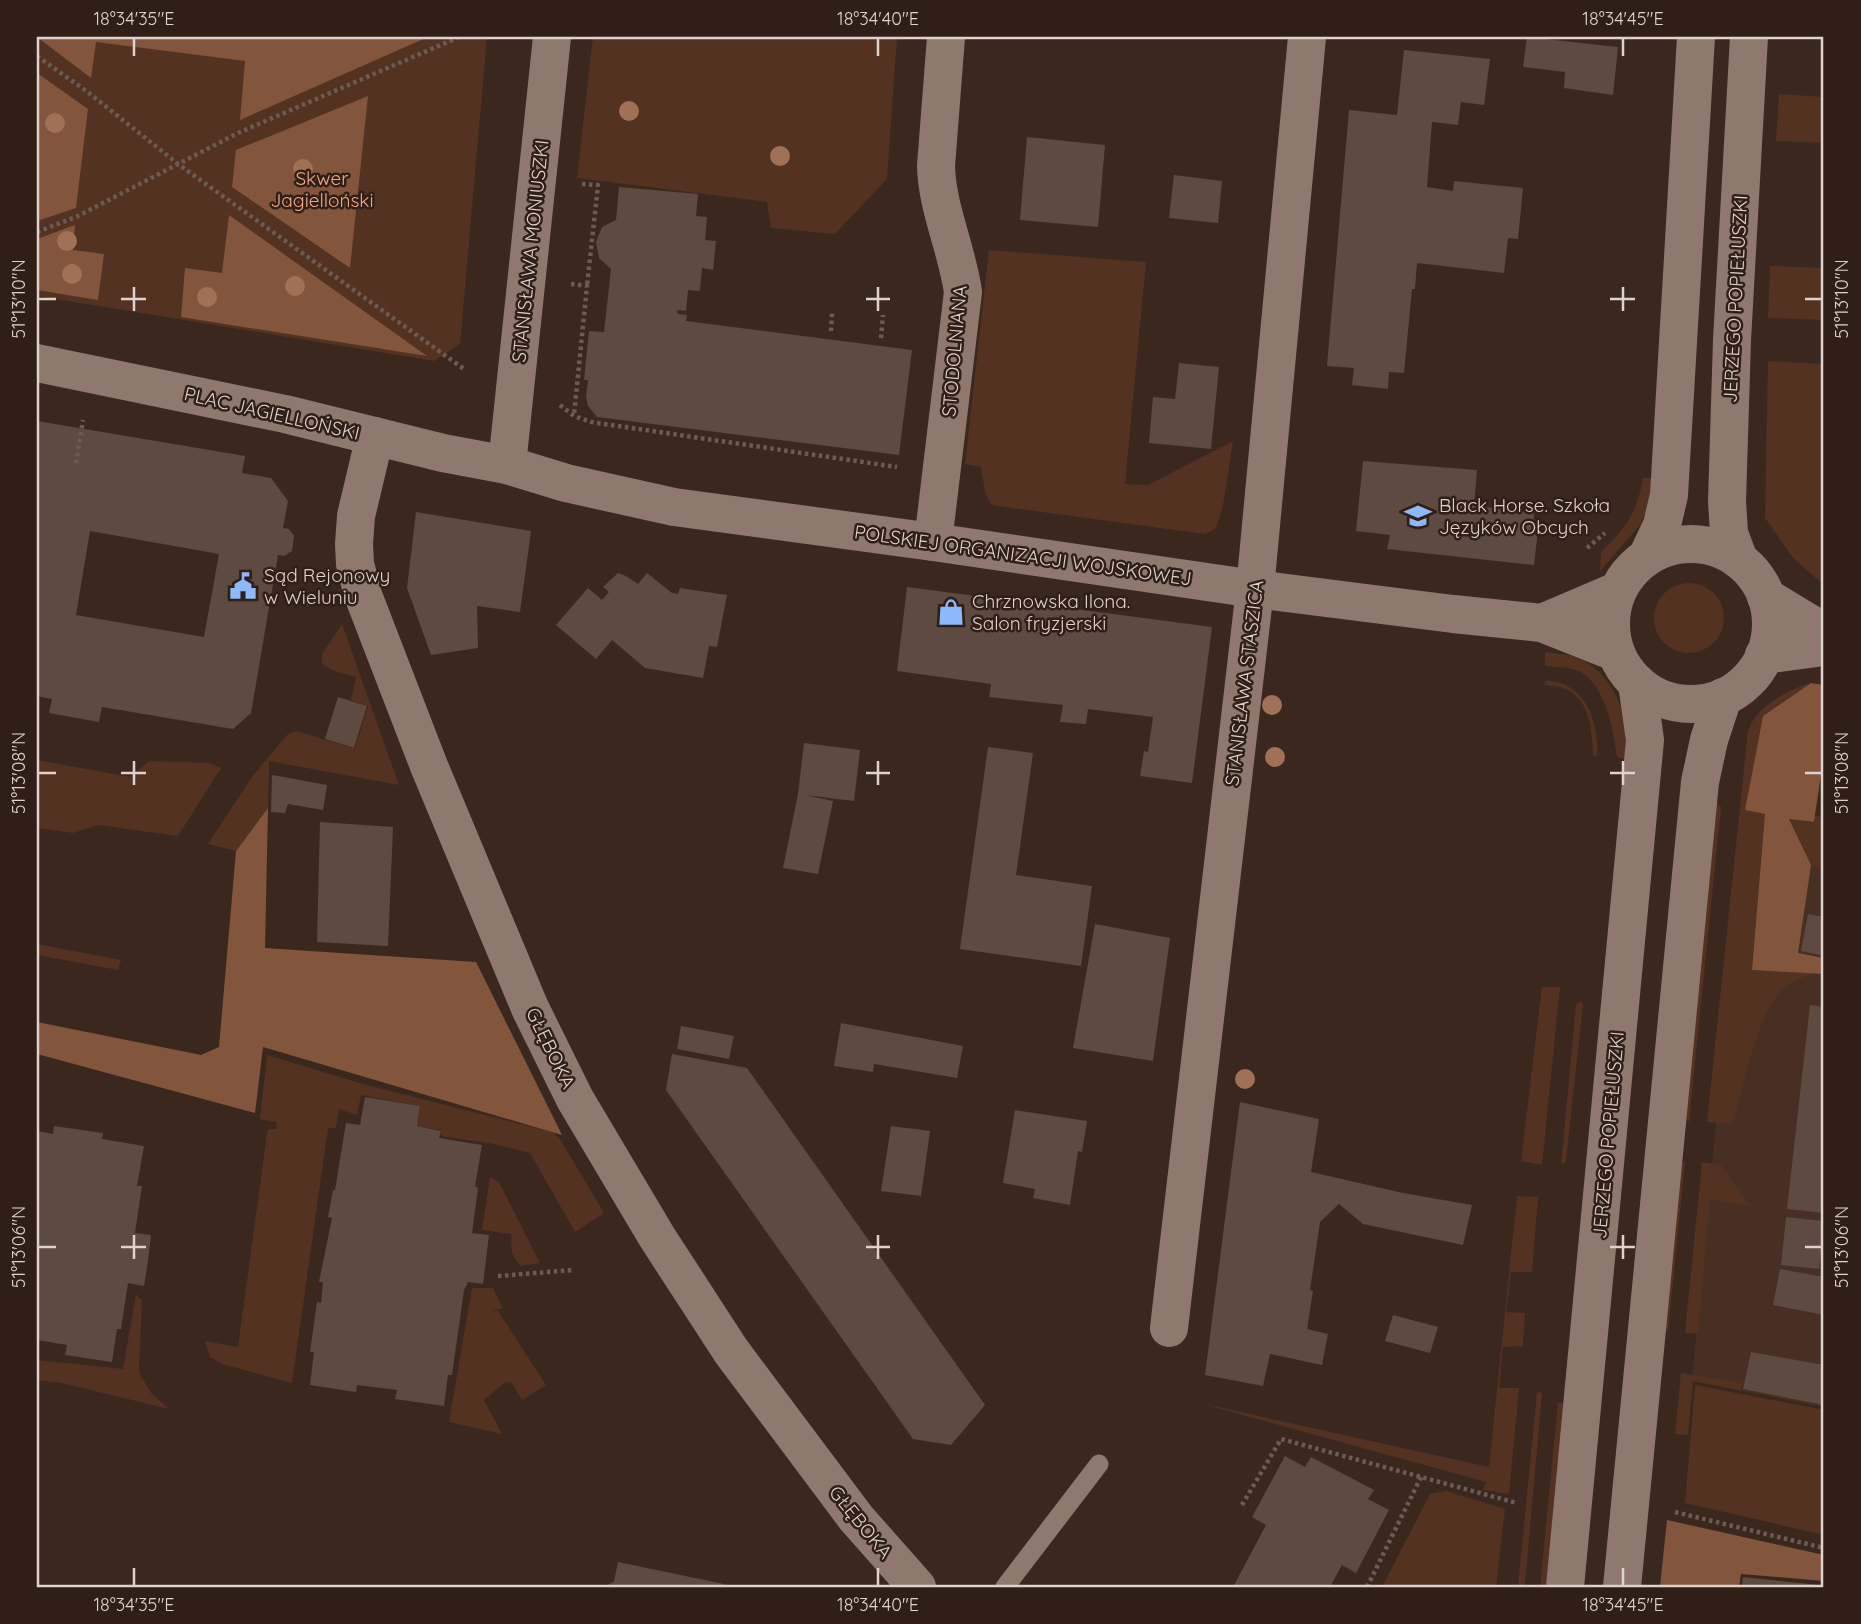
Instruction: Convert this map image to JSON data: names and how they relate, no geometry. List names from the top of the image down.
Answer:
{
  "streets": {
    "street": [
      "STANISŁAWA MONIUSZKI",
      "JERZEGO POPIEŁUSZKI",
      "STODOLNIANA",
      "PLAC JAGIELLOŃSKI",
      "POLSKIEJ ORGANIZACJI WOJSKOWEJ",
      "STANISŁAWA STASZICA",
      "GŁĘBOKA"
    ]
  },
  "crossings": [
    ["STANISŁAWA MONIUSZKI", "PLAC JAGIELLOŃSKI"],
    ["STANISŁAWA MONIUSZKI", "POLSKIEJ ORGANIZACJI WOJSKOWEJ"],
    ["JERZEGO POPIEŁUSZKI", "POLSKIEJ ORGANIZACJI WOJSKOWEJ"],
    ["STODOLNIANA", "POLSKIEJ ORGANIZACJI WOJSKOWEJ"],
    ["PLAC JAGIELLOŃSKI", "POLSKIEJ ORGANIZACJI WOJSKOWEJ"],
    ["PLAC JAGIELLOŃSKI", "GŁĘBOKA"],
    ["POLSKIEJ ORGANIZACJI WOJSKOWEJ", "STANISŁAWA STASZICA"]
  ],
  "parks": ["Skwer Jagielloński"],
  "places": {
    "school or university": ["Black Horse. Szkoła Języków Obcych"],
    "public building": ["Sąd Rejonowy w Wieluniu"],
    "shop": ["Chrznowska Ilona. Salon fryzjerski"]
  },
  "coordinates": [
    "18°34'35\"E",
    "18°34'40\"E",
    "18°34'45\"E",
    "51°13'10\"N",
    "51°13'08\"N",
    "51°13'06\"N"
  ]
}
